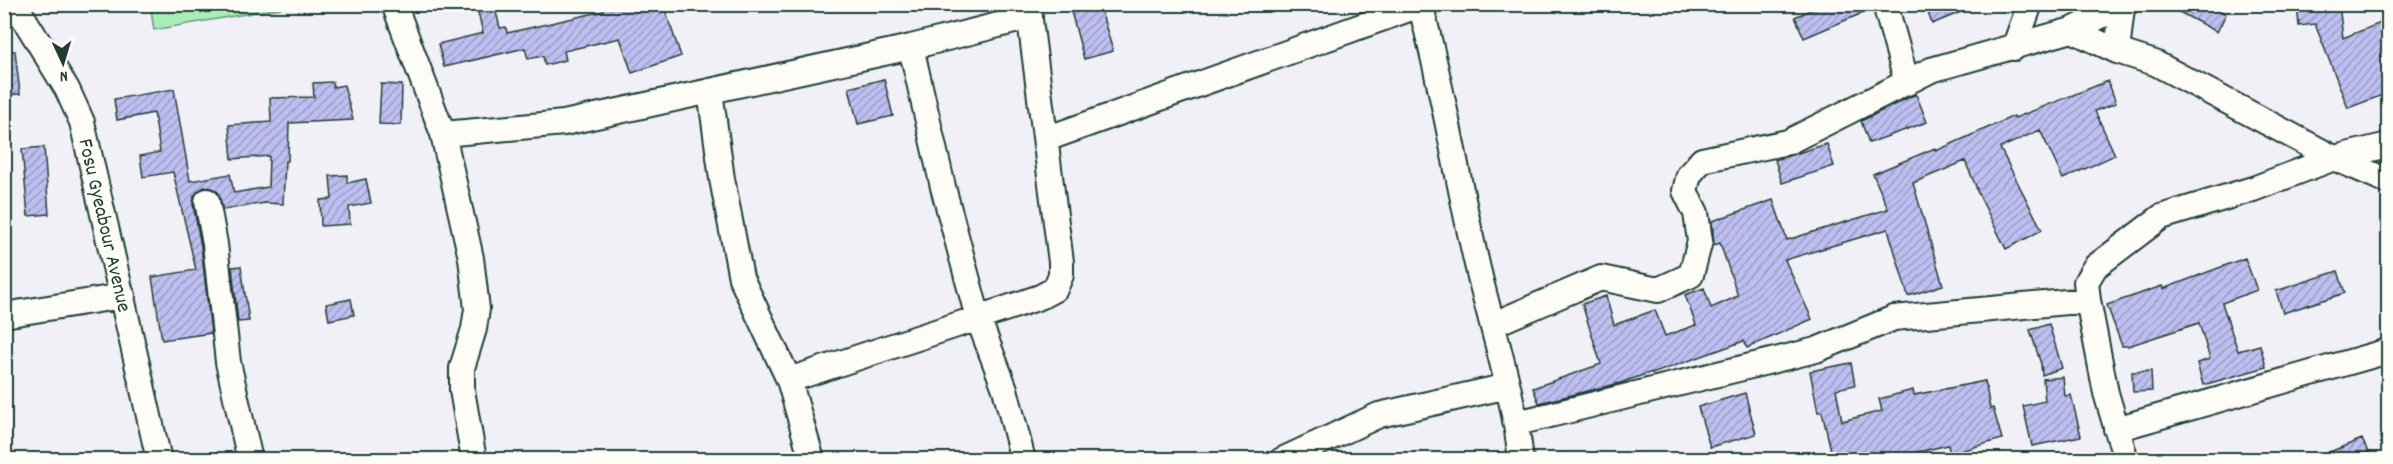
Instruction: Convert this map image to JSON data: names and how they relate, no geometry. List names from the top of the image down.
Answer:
{
  "streets": {
    "street": ["Fosu Gyeabour Avenue"]
  },
  "north": "bottom"
}
